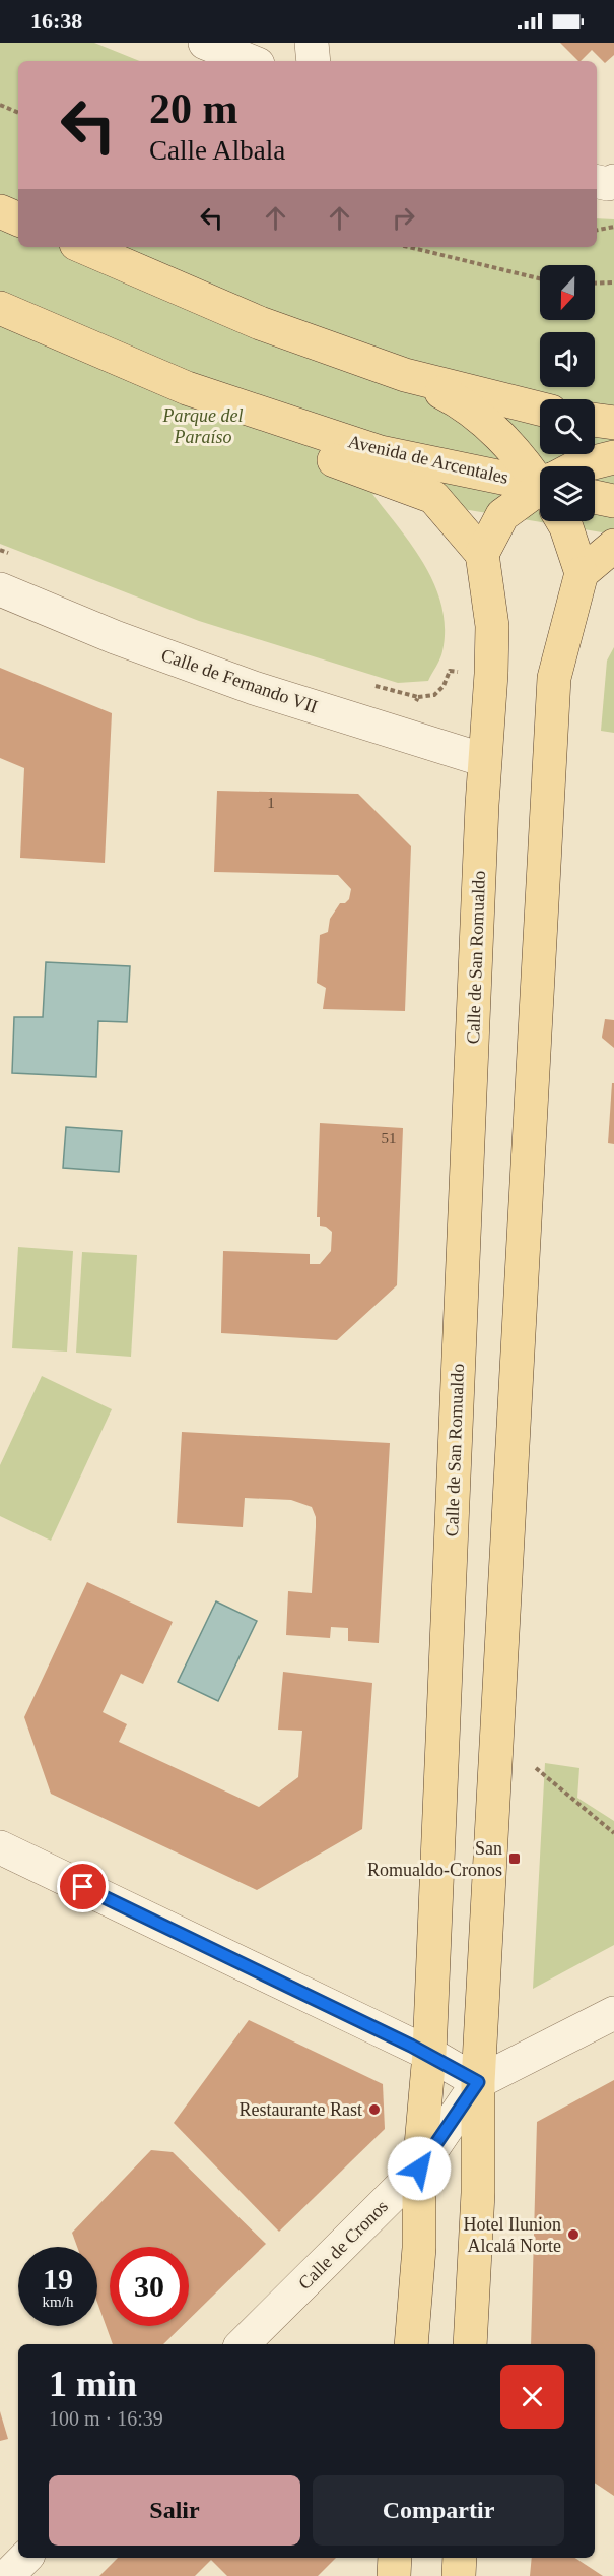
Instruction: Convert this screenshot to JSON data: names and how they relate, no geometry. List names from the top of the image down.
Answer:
{
  "streets": {
    "main road": ["Avenida de Arcentales", "Calle de San Romualdo"],
    "street": ["Calle de Fernando VII", "Calle de Cronos"]
  },
  "crossings": [
    ["Calle de Fernando VII", "Calle de San Romualdo"],
    ["Calle de San Romualdo", "Calle de Cronos"]
  ],
  "parks": ["Parque del Paraíso"],
  "places": {
    "transit": ["San Romualdo-Cronos"],
    "other": ["Restaurante Rast", "Hotel Ilunion Alcalá Norte"]
  },
  "house_numbers": ["1", "51"],
  "north": "bottom",
  "page": {
    "status": "16:38",
    "turn": ["20 m", "Calle Albala"],
    "speed": "19 km/h",
    "limit": "30",
    "heading": ["1 min", "100 m · 16:39"],
    "buttons": ["Salir", "Compartir"]
  }
}
